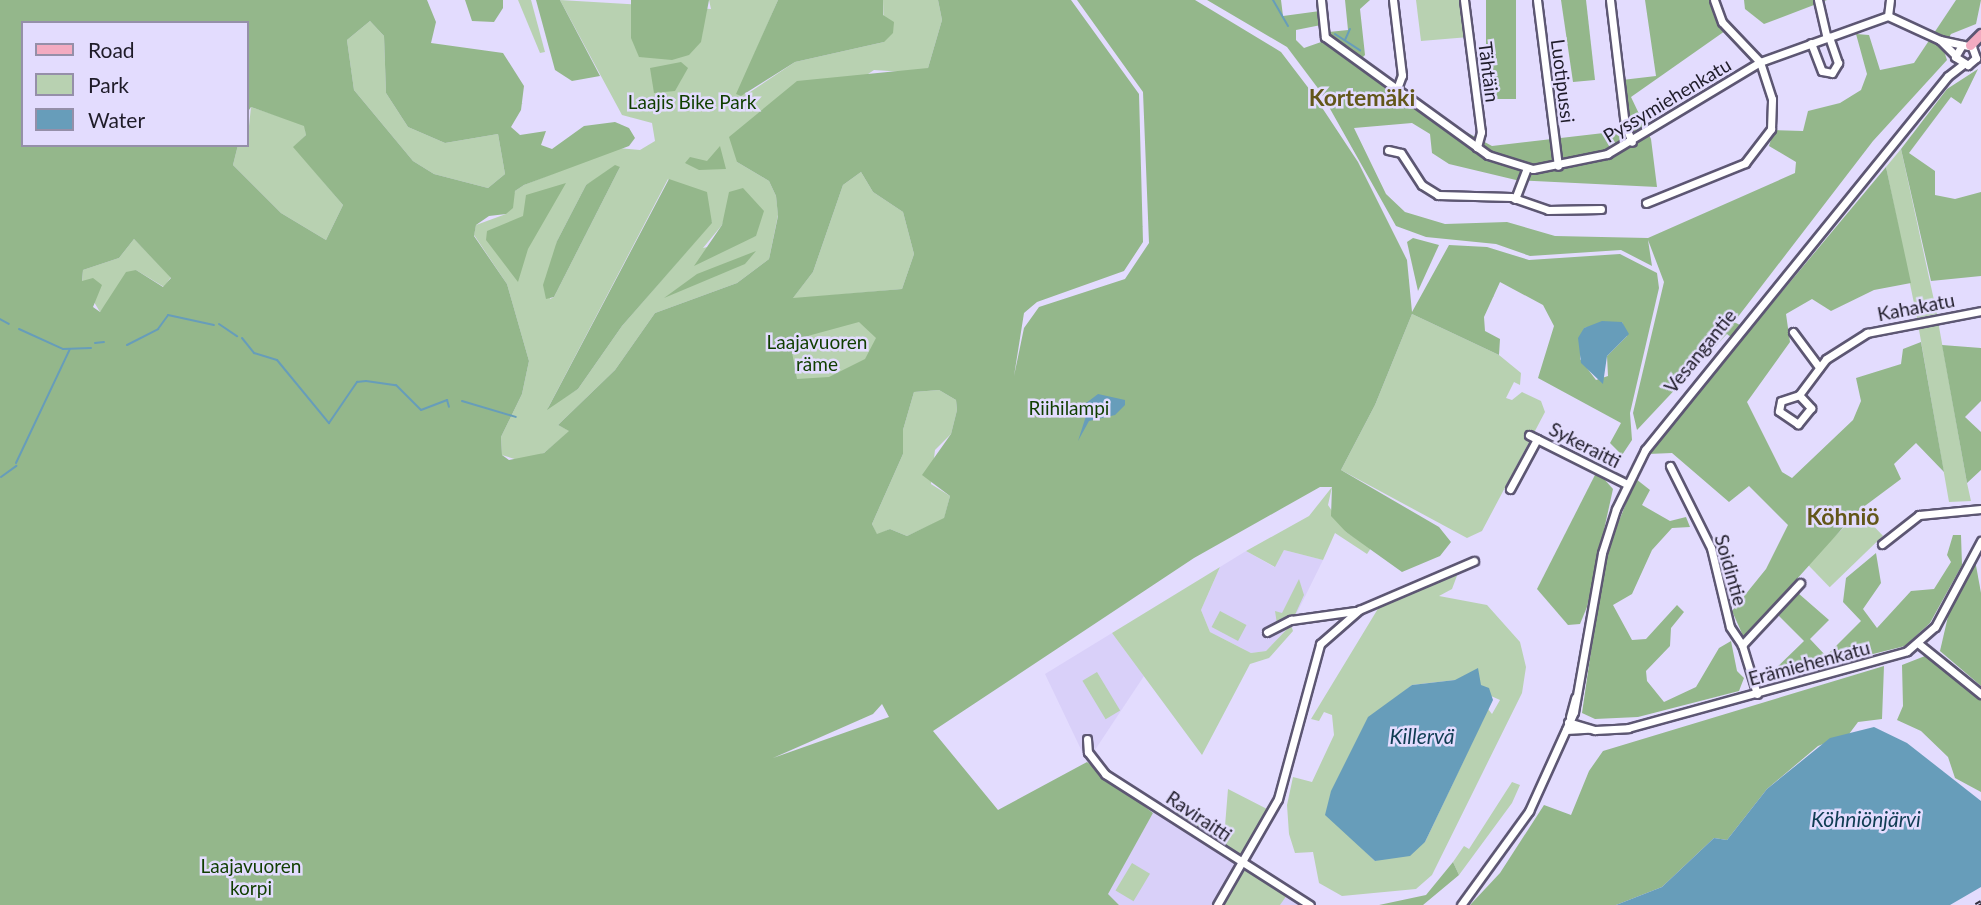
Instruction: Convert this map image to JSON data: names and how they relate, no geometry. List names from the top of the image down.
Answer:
{
  "streets": {
    "street": [
      "Tähtäin",
      "Luotipussi",
      "Pyssymiehenkatu",
      "Kahakatu",
      "Vesangantie",
      "Sykeraitti",
      "Soidintie",
      "Erämiehenkatu",
      "Raviraitti"
    ]
  },
  "crossings": [
    ["Tähtäin", "Pyssymiehenkatu"],
    ["Luotipussi", "Pyssymiehenkatu"],
    ["Vesangantie", "Sykeraitti"],
    ["Vesangantie", "Erämiehenkatu"],
    ["Soidintie", "Erämiehenkatu"]
  ],
  "districts": ["Kortemäki", "Köhniö"],
  "water": ["Killervä", "Köhniönjärvi"],
  "parks": [
    "Laajis Bike Park",
    "Laajavuoren räme",
    "Riihilampi",
    "Laajavuoren korpi"
  ],
  "legend": ["Road", "Park", "Water"]
}
